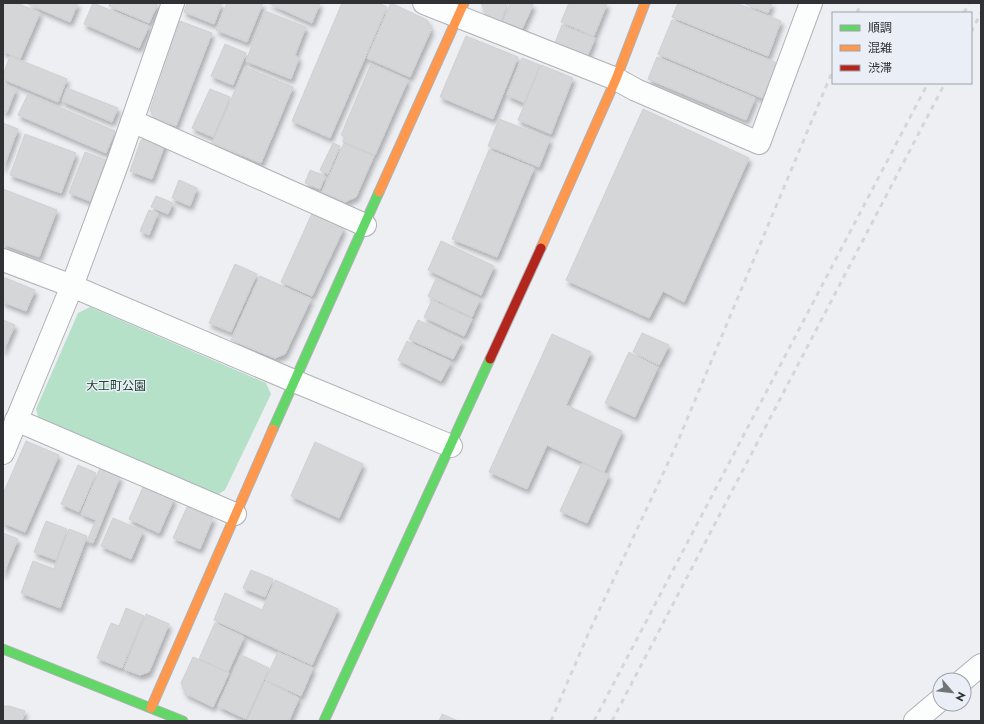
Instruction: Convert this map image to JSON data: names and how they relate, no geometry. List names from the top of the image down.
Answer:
{
  "parks": ["大工町公園"],
  "legend": ["順調", "混雑", "渋滞"],
  "north": "bottom right"
}
